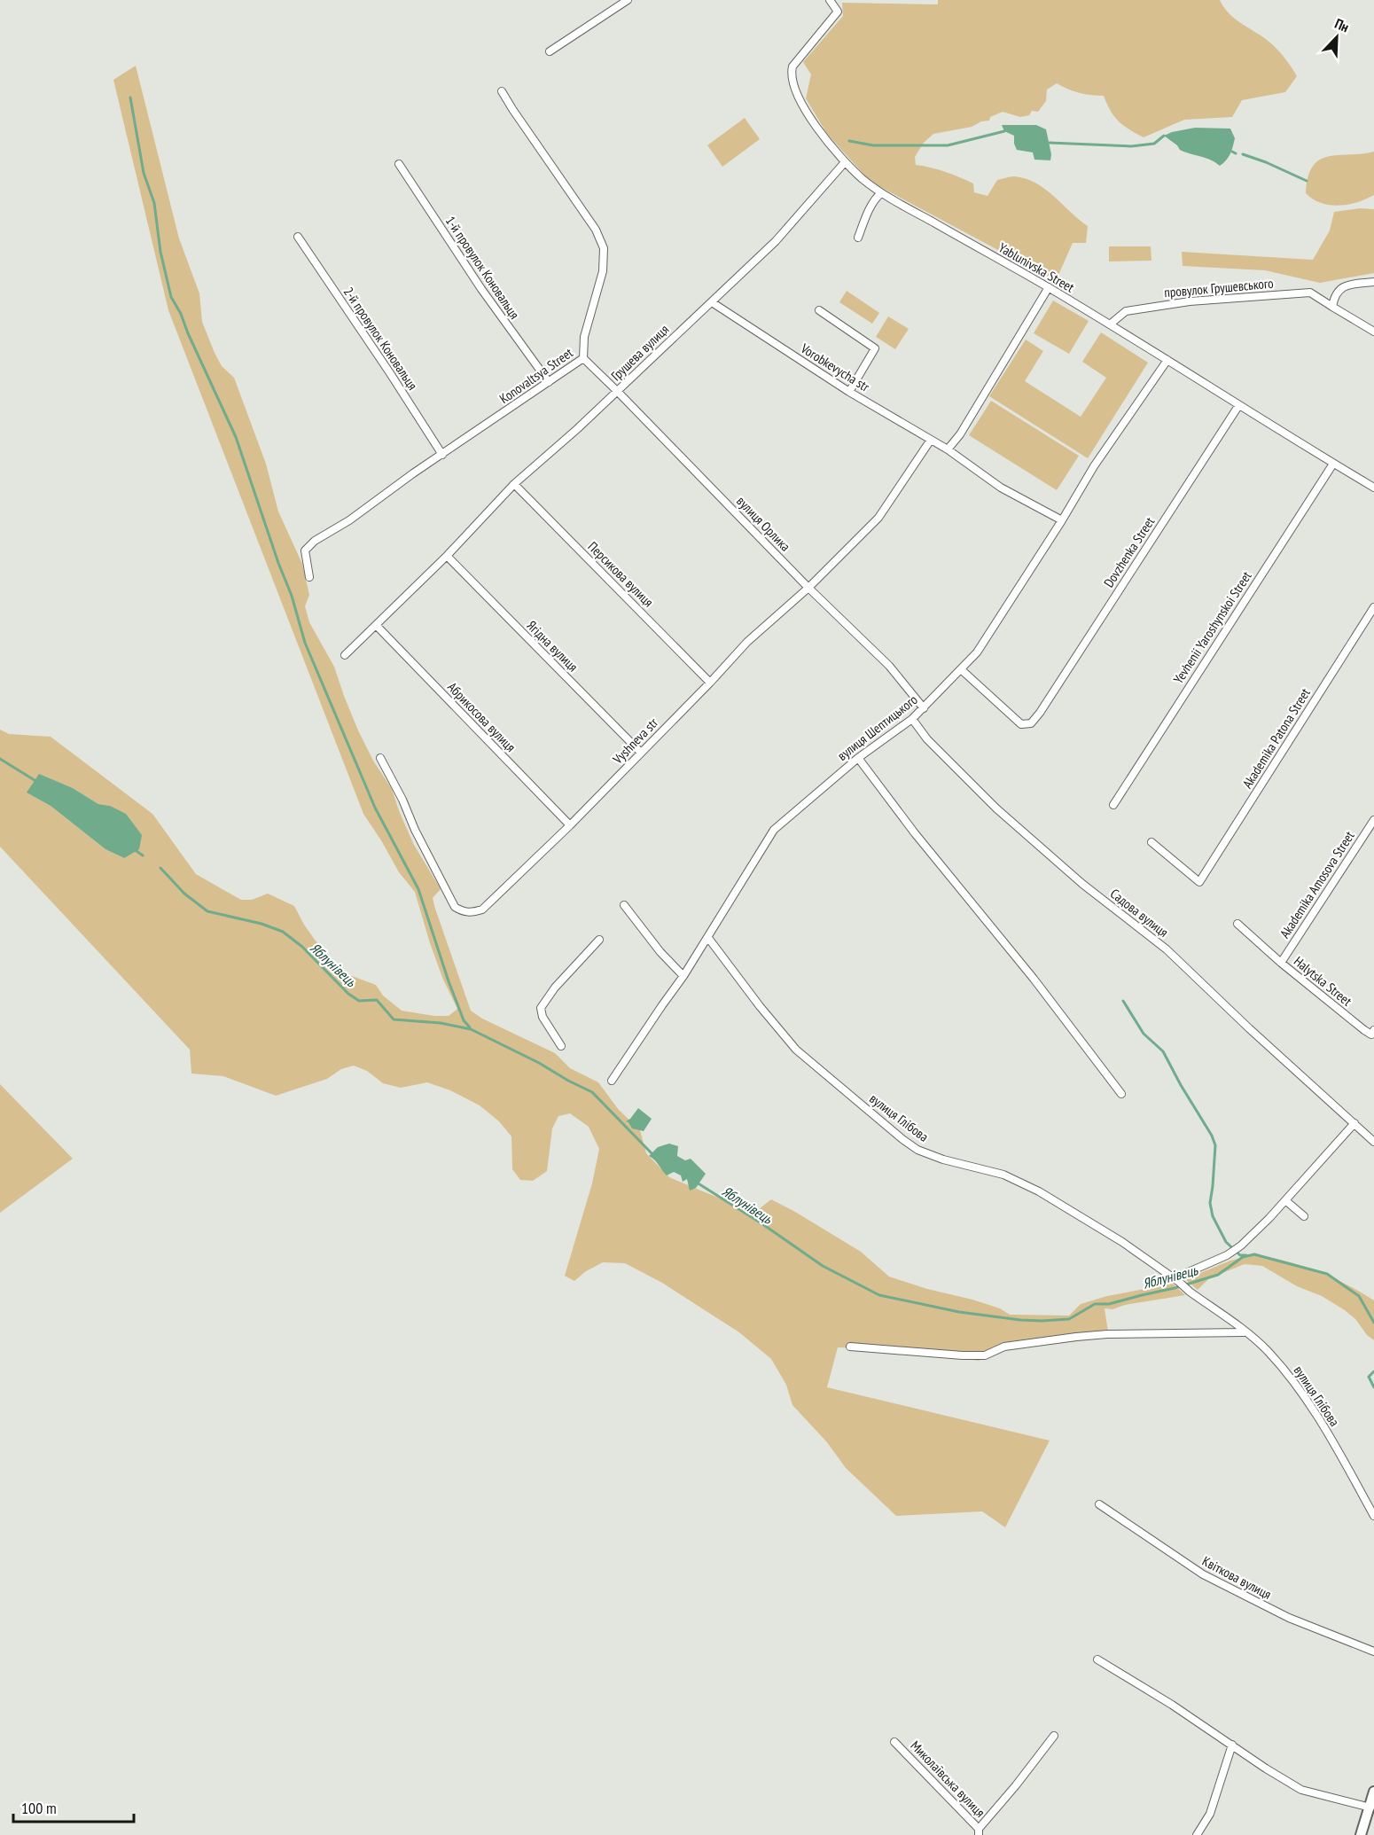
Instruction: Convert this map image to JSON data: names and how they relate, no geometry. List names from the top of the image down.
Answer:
{
  "streets": {
    "street": [
      "1-й провулок Коновальця",
      "Yablunivska Street",
      "провулок Грушевського",
      "2-й провулок Коновальця",
      "Грушева вулиця",
      "Vorobkevycha str",
      "Konovaltsya Street",
      "вулиця Орлика",
      "Dovzhenka Street",
      "Персикова вулиця",
      "Yevhenii Yaroshynskoi Street",
      "Ягідна вулиця",
      "Абрикосова вулиця",
      "вулиця Шептицького",
      "Akademika Patona Street",
      "Vyshneva str",
      "Akademika Amosova Street",
      "Садова вулиця",
      "Halytska Street",
      "вулиця Глібова",
      "Квіткова вулиця",
      "Миколаївська вулиця"
    ]
  },
  "crossings": [
    ["1-й провулок Коновальця", "Konovaltsya Street"],
    ["Yablunivska Street", "провулок Грушевського"],
    ["Yablunivska Street", "Грушева вулиця"],
    ["Yablunivska Street", "Dovzhenka Street"],
    ["Yablunivska Street", "Yevhenii Yaroshynskoi Street"],
    ["Yablunivska Street", "вулиця Шептицького"],
    ["2-й провулок Коновальця", "Konovaltsya Street"],
    ["Грушева вулиця", "Vorobkevycha str"],
    ["Грушева вулиця", "вулиця Орлика"],
    ["Грушева вулиця", "Персикова вулиця"],
    ["Грушева вулиця", "Ягідна вулиця"],
    ["Грушева вулиця", "Абрикосова вулиця"],
    ["Vorobkevycha str", "вулиця Шептицького"],
    ["Vorobkevycha str", "Vyshneva str"],
    ["Konovaltsya Street", "вулиця Орлика"],
    ["вулиця Орлика", "вулиця Шептицького"],
    ["вулиця Орлика", "Vyshneva str"],
    ["Dovzhenka Street", "вулиця Шептицького"],
    ["Персикова вулиця", "Vyshneva str"],
    ["Ягідна вулиця", "Vyshneva str"],
    ["Абрикосова вулиця", "Vyshneva str"],
    ["вулиця Шептицького", "Садова вулиця"],
    ["вулиця Шептицького", "вулиця Глібова"],
    ["Akademika Amosova Street", "Halytska Street"]
  ],
  "water": ["Яблунівець"],
  "scale_bar": "100 m",
  "north": "top right"
}
